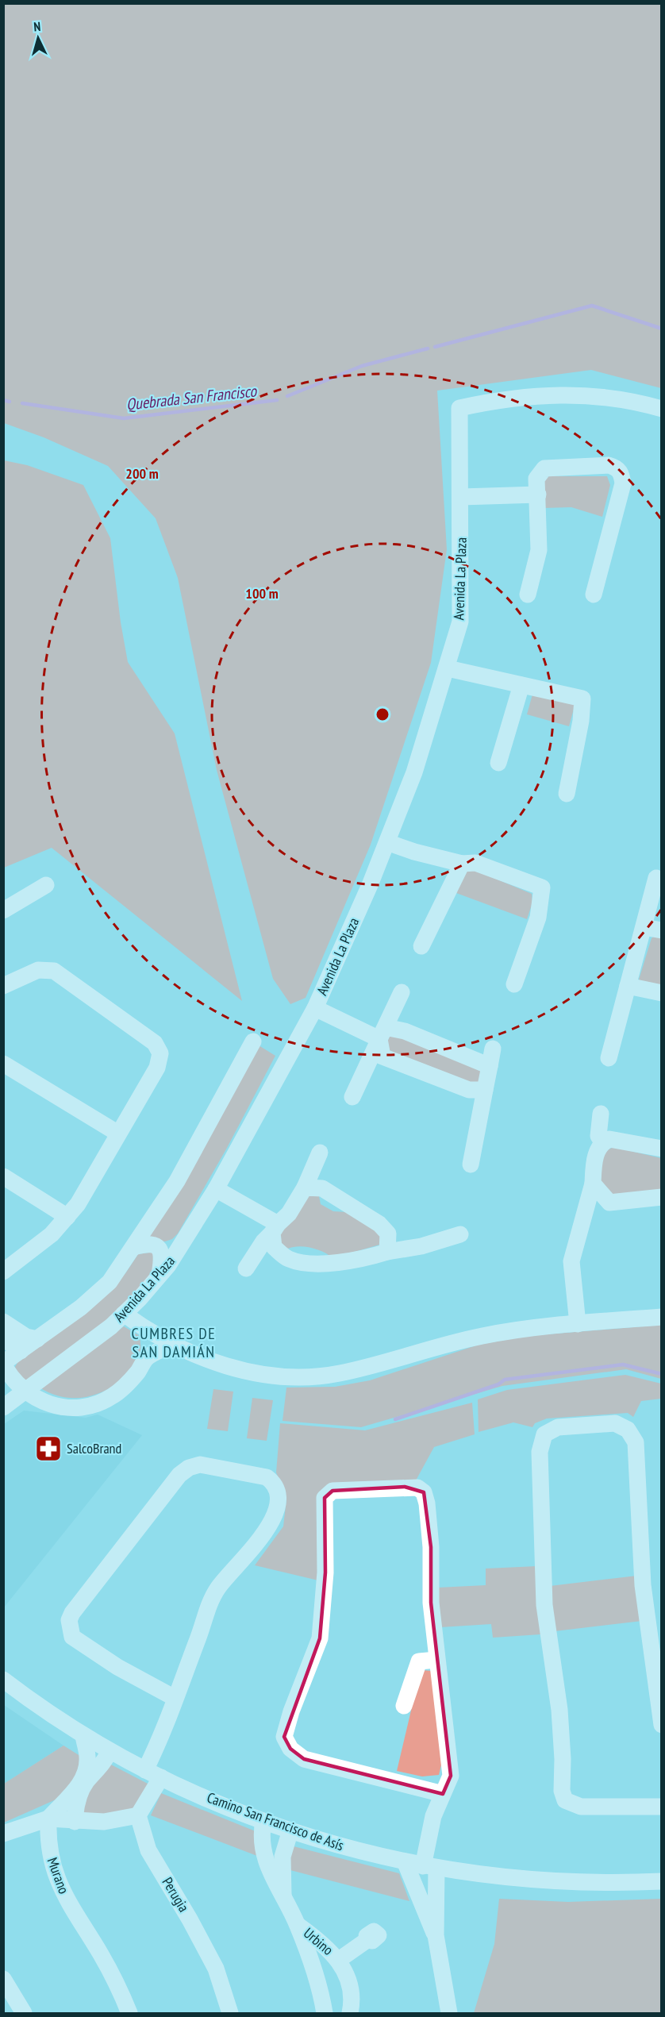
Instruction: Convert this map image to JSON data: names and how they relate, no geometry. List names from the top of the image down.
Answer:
{
  "streets": {
    "street": [
      "Avenida La Plaza",
      "Camino San Francisco de Asís",
      "Murano",
      "Perugia",
      "Urbino"
    ]
  },
  "crossings": [
    ["Camino San Francisco de Asís", "Urbino"]
  ],
  "districts": ["CUMBRES DE SAN DAMIÁN"],
  "water": ["Quebrada San Francisco"],
  "places": {
    "pharmacy": ["SalcoBrand"]
  },
  "north": "top",
  "rings": ["200 m", "100 m"]
}
